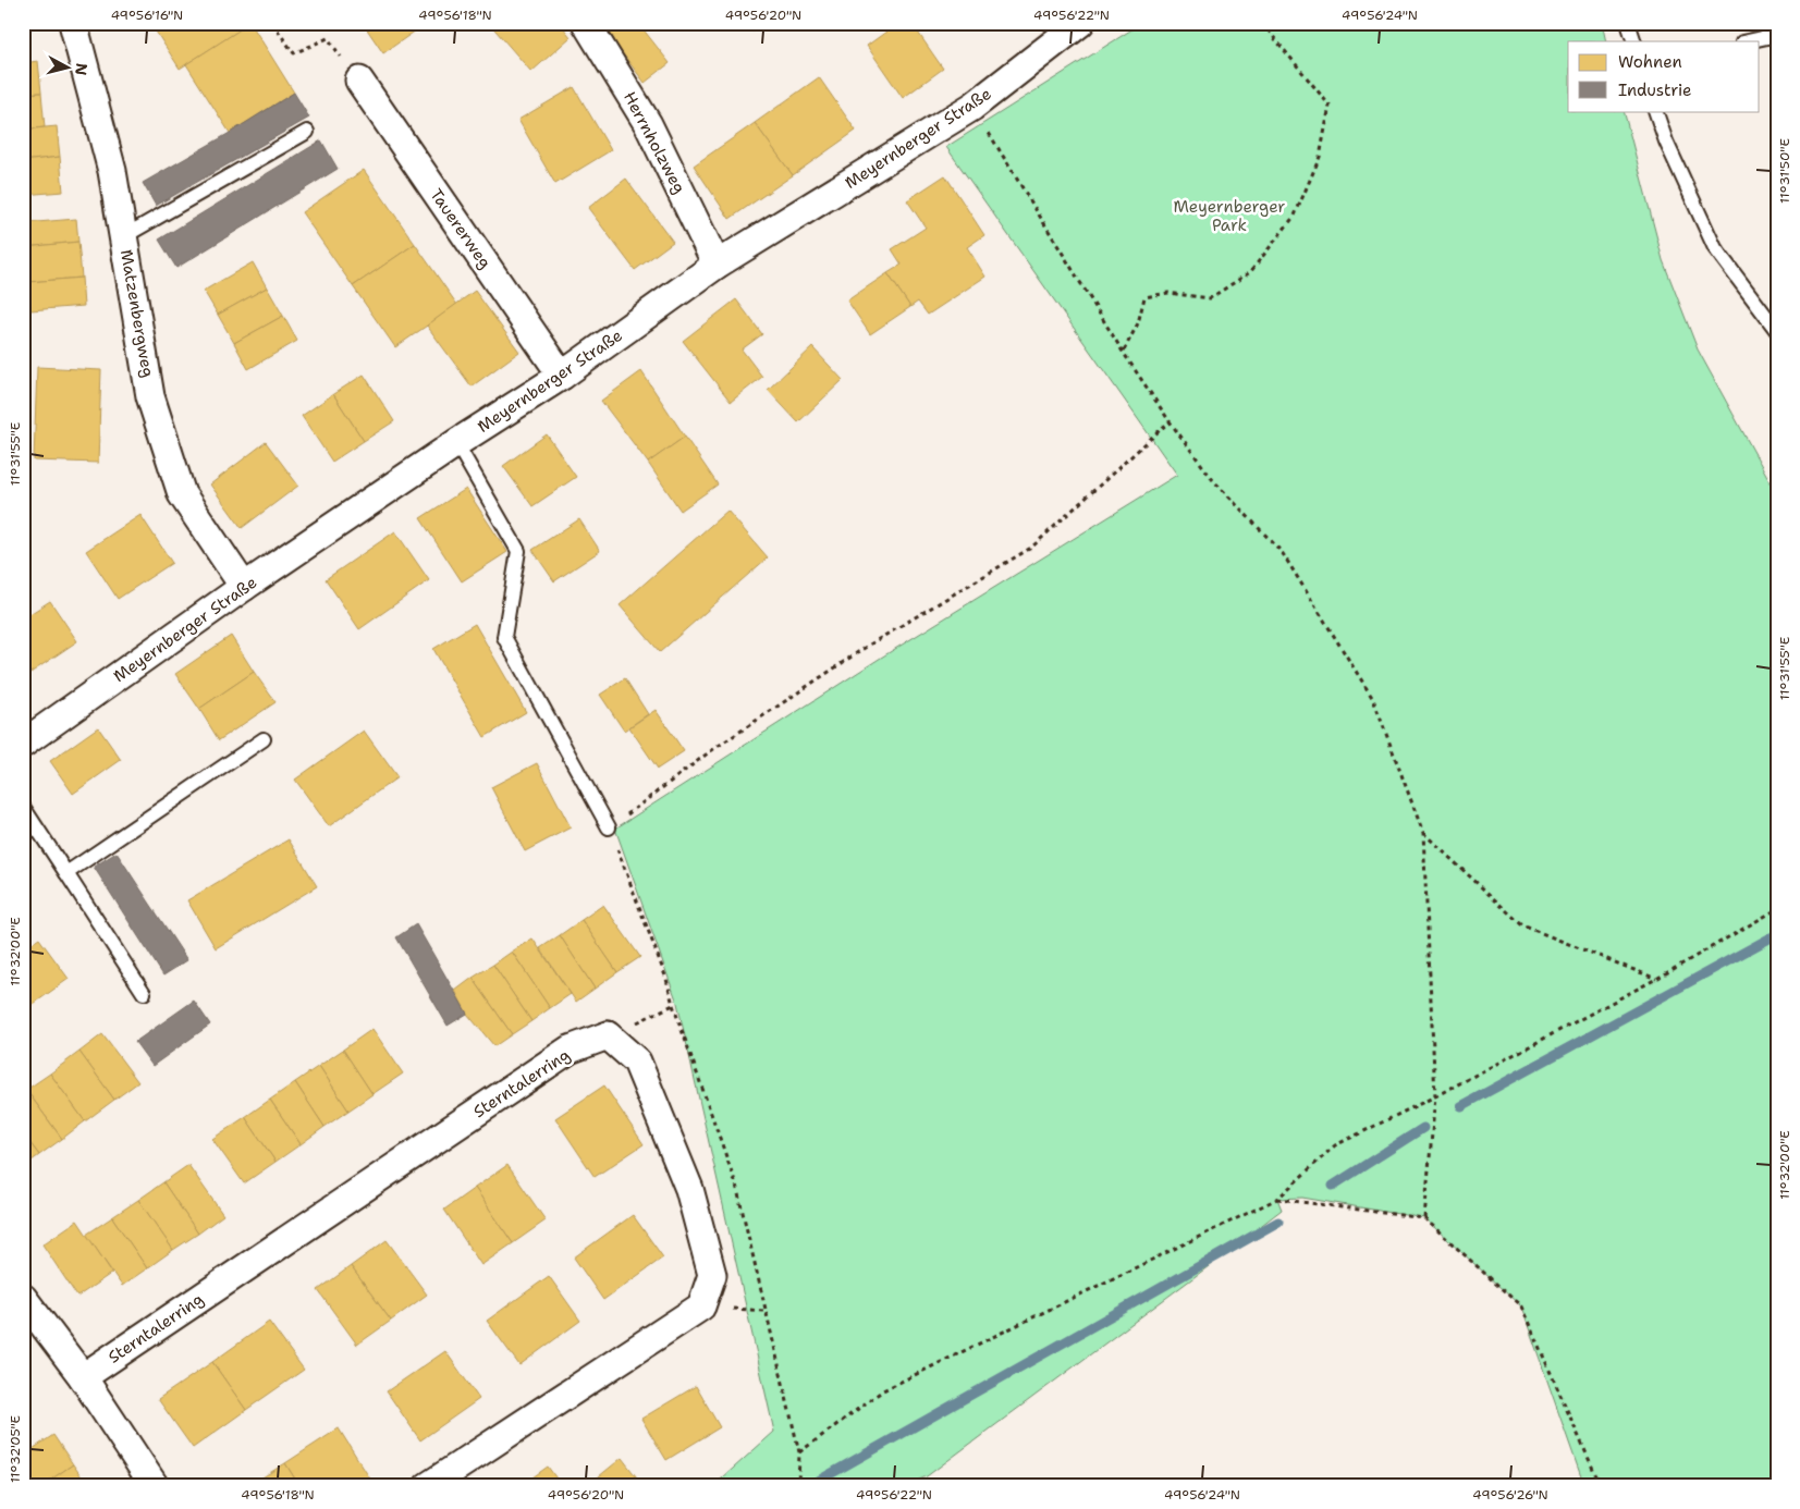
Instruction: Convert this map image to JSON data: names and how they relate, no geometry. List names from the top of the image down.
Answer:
{
  "streets": {
    "street": [
      "Meyernberger Straße",
      "Herrnholzweg",
      "Tauererweg",
      "Matzenbergweg",
      "Sterntalerring"
    ]
  },
  "crossings": [
    ["Meyernberger Straße", "Herrnholzweg"],
    ["Meyernberger Straße", "Tauererweg"],
    ["Meyernberger Straße", "Matzenbergweg"]
  ],
  "parks": ["Meyernberger Park"],
  "legend": ["Wohnen", "Industrie"],
  "north": "right",
  "coordinates": [
    "49°56'16\"N",
    "49°56'18\"N",
    "49°56'20\"N",
    "49°56'22\"N",
    "49°56'24\"N",
    "11°31'50\"E",
    "11°31'55\"E",
    "11°32'00\"E",
    "11°32'05\"E",
    "49°56'26\"N"
  ]
}
